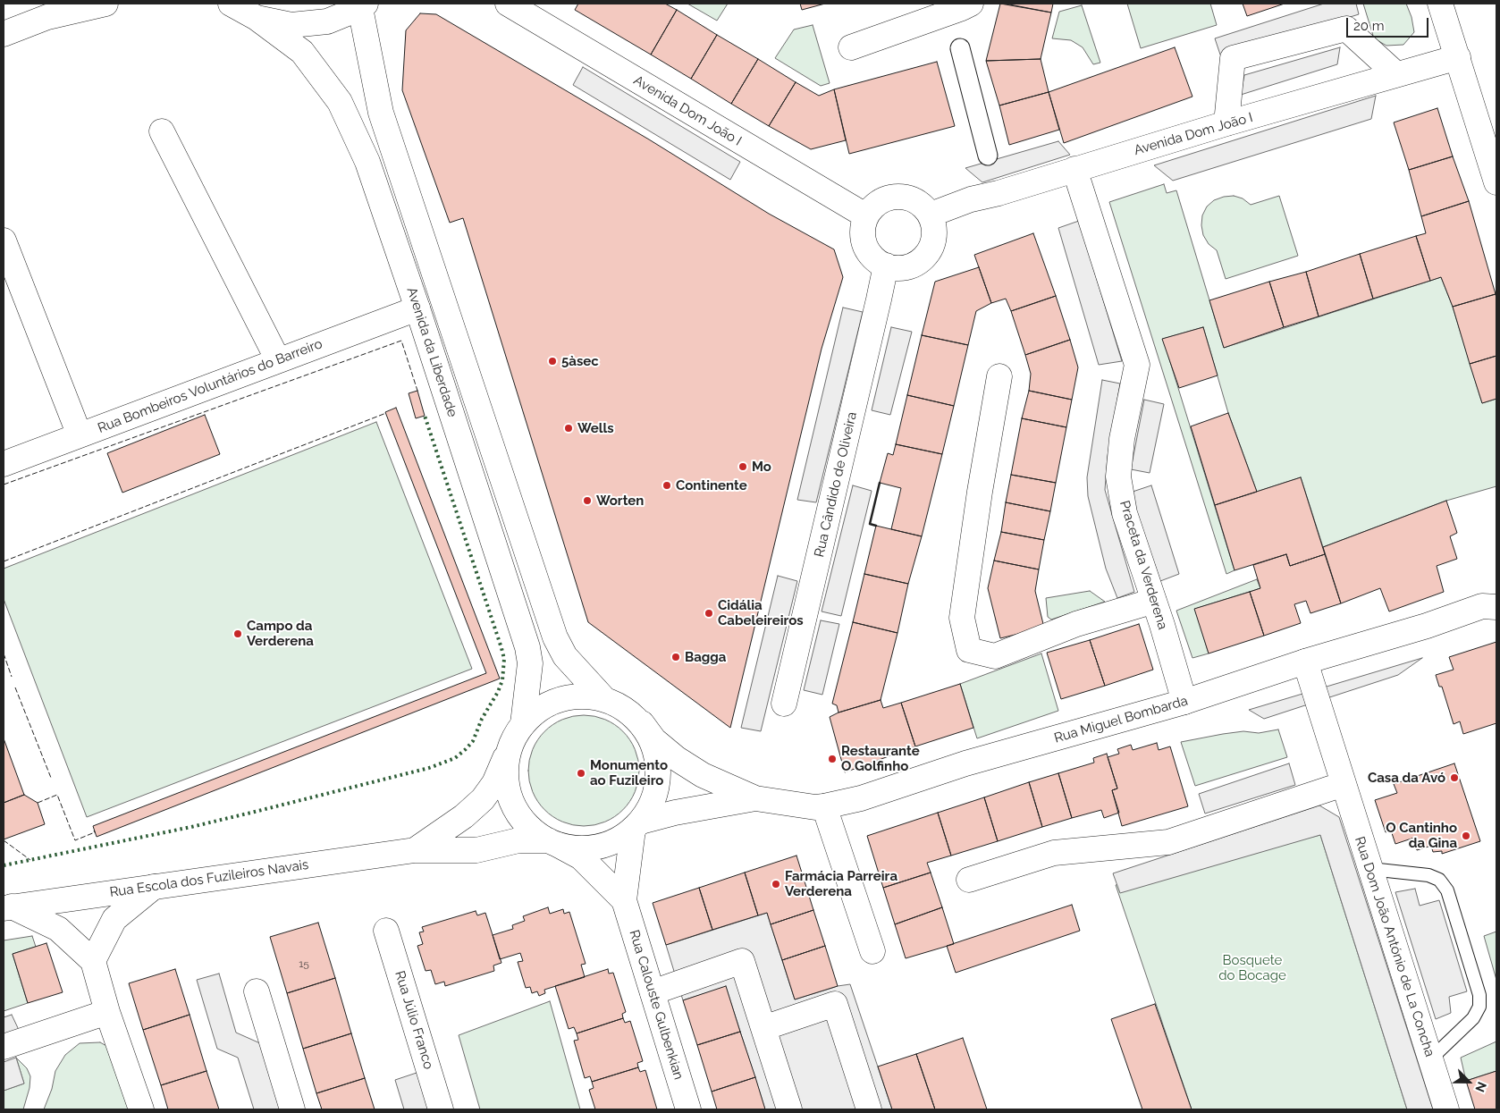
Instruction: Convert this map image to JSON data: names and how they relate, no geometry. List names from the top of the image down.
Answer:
{
  "streets": {
    "street": [
      "Avenida Dom João I",
      "Avenida da Liberdade",
      "Rua Bombeiros Voluntários do Barreiro",
      "Rua Cândido de Oliveira",
      "Praceta da Verderena",
      "Rua Miguel Bombarda",
      "Rua Escola dos Fuzileiros Navais",
      "Rua Dom João António de La Concha",
      "Rua Calouste Gulbenkian",
      "Rua Júlio Franco"
    ]
  },
  "crossings": [
    ["Avenida Dom João I", "Rua Cândido de Oliveira"],
    ["Avenida Dom João I", "Praceta da Verderena"],
    ["Avenida da Liberdade", "Rua Bombeiros Voluntários do Barreiro"],
    ["Avenida da Liberdade", "Rua Miguel Bombarda"],
    ["Avenida da Liberdade", "Rua Escola dos Fuzileiros Navais"],
    ["Avenida da Liberdade", "Rua Calouste Gulbenkian"],
    ["Praceta da Verderena", "Rua Miguel Bombarda"],
    ["Rua Miguel Bombarda", "Rua Escola dos Fuzileiros Navais"],
    ["Rua Miguel Bombarda", "Rua Dom João António de La Concha"],
    ["Rua Miguel Bombarda", "Rua Calouste Gulbenkian"],
    ["Rua Escola dos Fuzileiros Navais", "Rua Calouste Gulbenkian"]
  ],
  "parks": ["Bosquete do Bocage"],
  "places": [
    "5àsec",
    "Wells",
    "Mo",
    "Continente",
    "Worten",
    "Cidália Cabeleireiros",
    "Campo da Verderena",
    "Bagga",
    "Restaurante O Golfinho",
    "Monumento ao Fuzileiro",
    "Casa da Avó",
    "O Cantinho da Gina",
    "Farmácia Parreira Verderena"
  ],
  "house_numbers": ["15"],
  "scale_bar": "20 m",
  "north": "bottom right"
}
